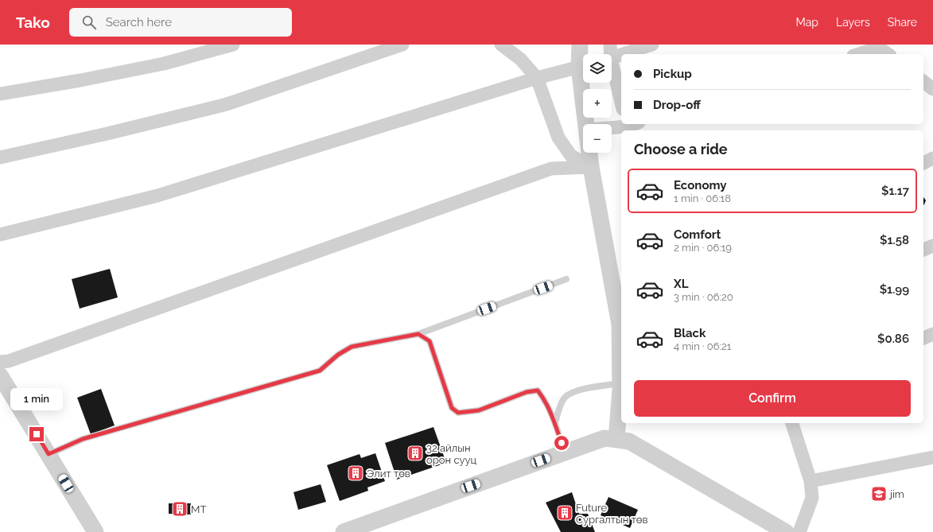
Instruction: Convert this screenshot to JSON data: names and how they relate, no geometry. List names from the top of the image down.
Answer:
{
  "places": {
    "building": [
      "32 айлын орон сууц",
      "Элит төв",
      "MT",
      "Future Сургалтын төв"
    ],
    "school or university": ["jim"]
  },
  "page": {
    "header": "Tako",
    "search": "Search here",
    "nav": ["Map", "Layers", "Share"],
    "map_buttons": ["+", "−"],
    "banner": ["Pickup", "Drop-off"],
    "heading": "Choose a ride",
    "list": [
      {
        "name": "Economy",
        "note": "1 min · 06:18",
        "value": "$1.17"
      },
      {
        "name": "Comfort",
        "note": "2 min · 06:19",
        "value": "$1.58"
      },
      {
        "name": "XL",
        "note": "3 min · 06:20",
        "value": "$1.99"
      },
      {
        "name": "Black",
        "note": "4 min · 06:21",
        "value": "$0.86"
      }
    ],
    "buttons": "Confirm",
    "bubble": "1 min"
  }
}
